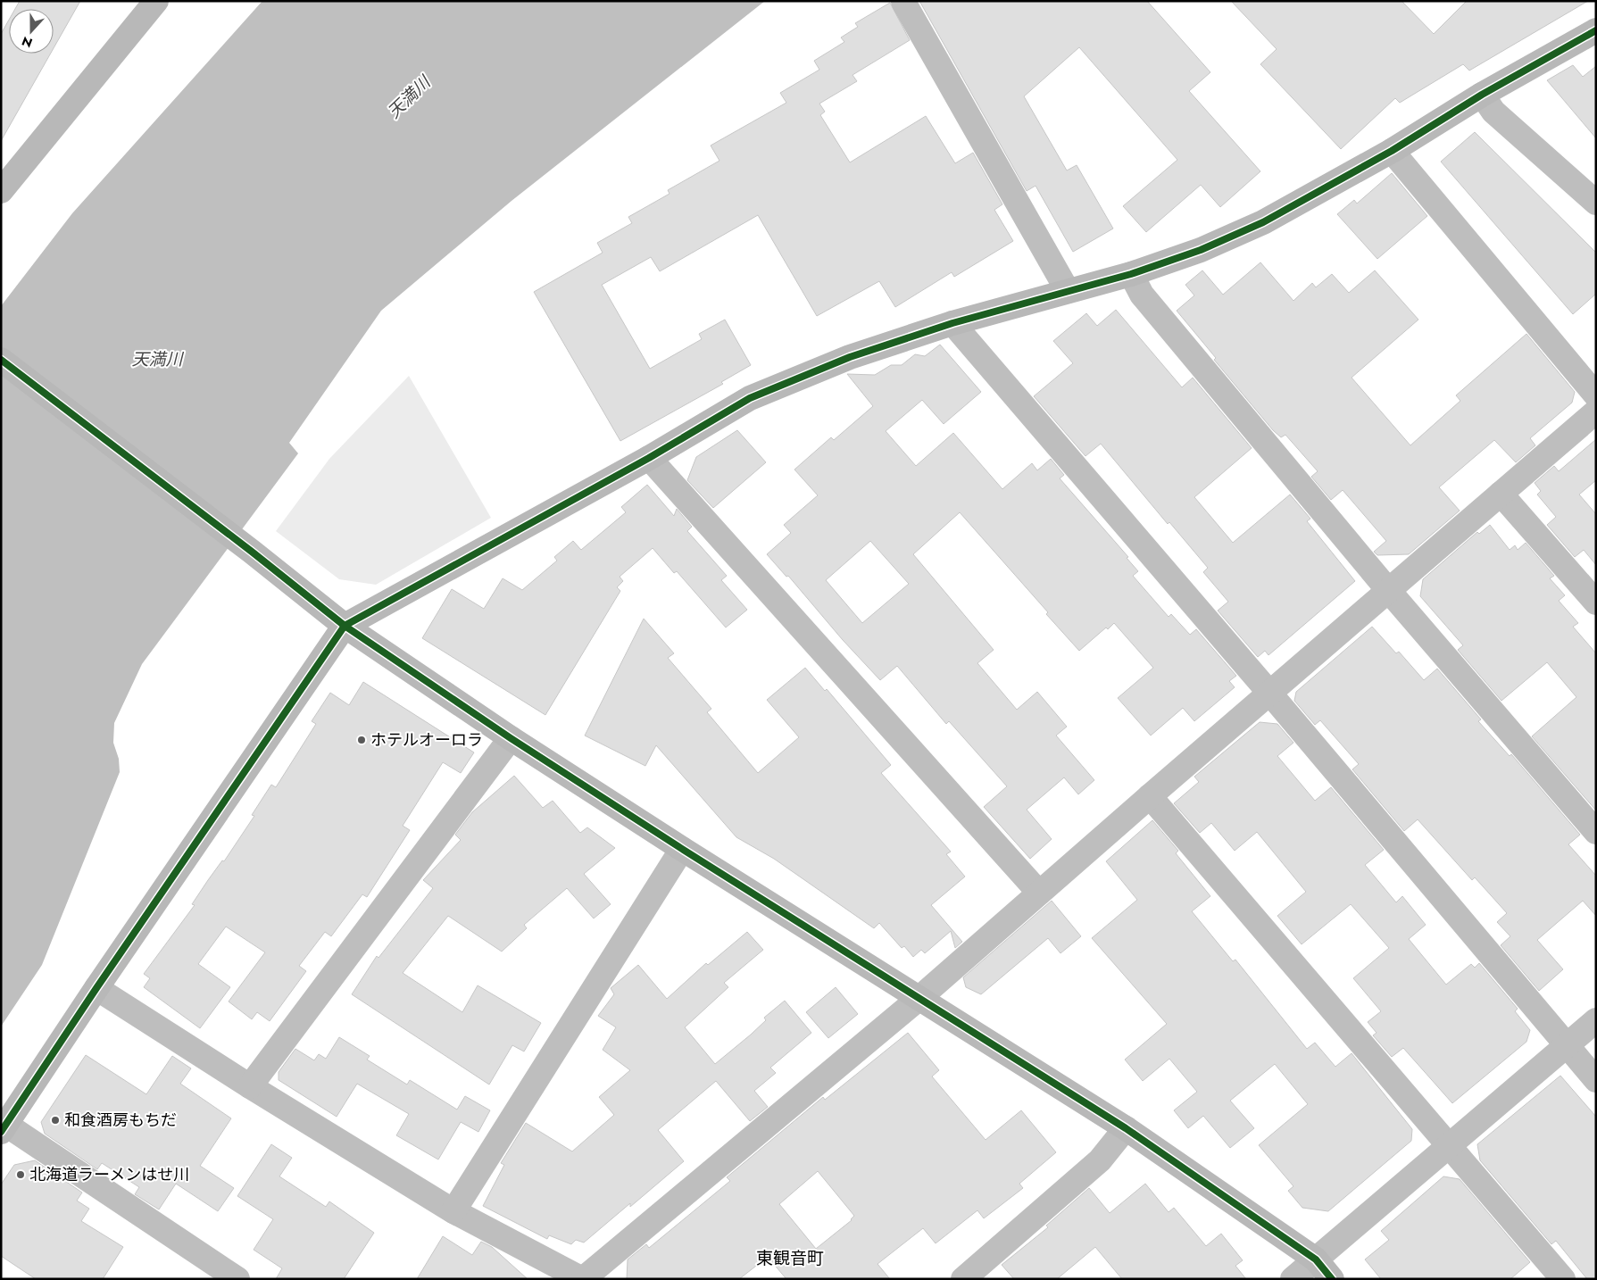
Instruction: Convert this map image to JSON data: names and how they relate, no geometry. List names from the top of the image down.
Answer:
{
  "districts": ["東観音町"],
  "water": ["天満川"],
  "places": ["ホテルオーロラ", "和食酒房もちだ", "北海道ラーメンはせ川"],
  "north": "bottom"
}
